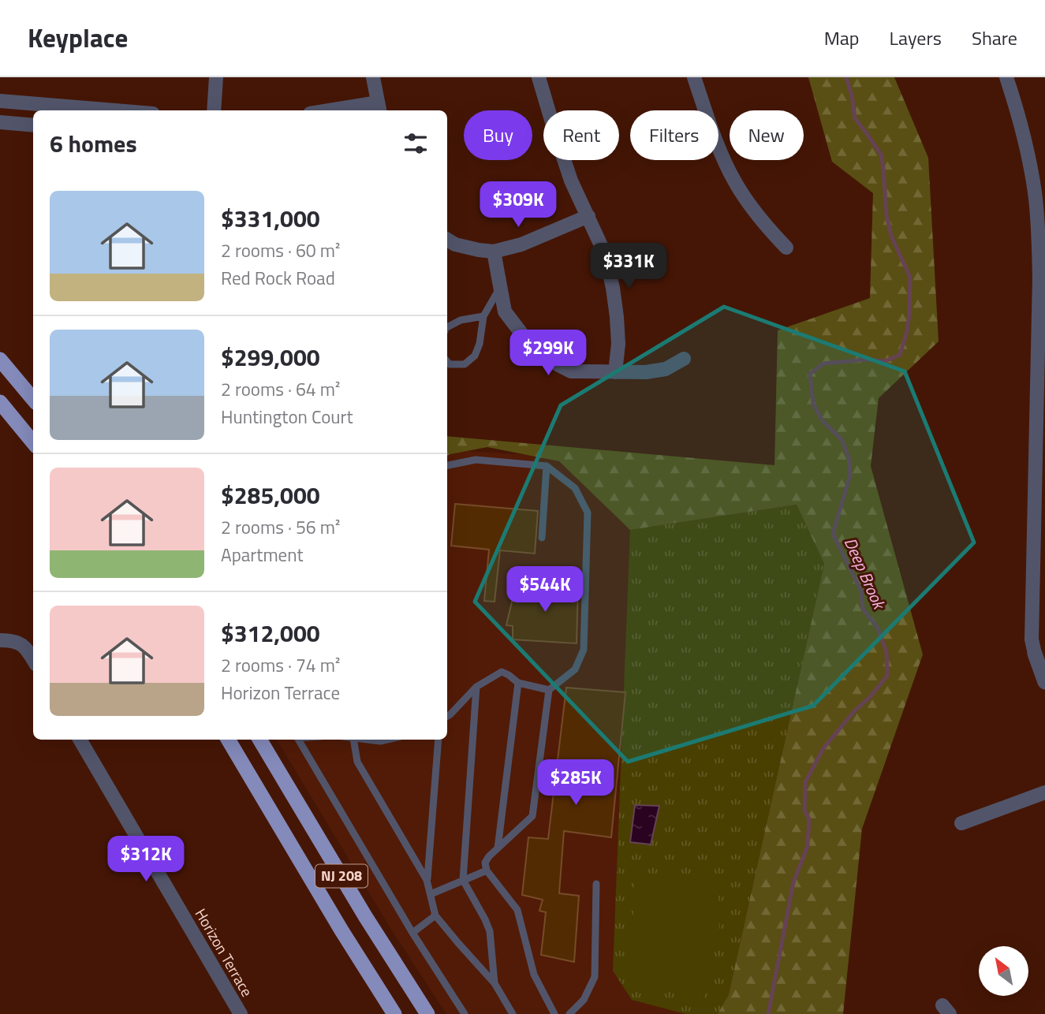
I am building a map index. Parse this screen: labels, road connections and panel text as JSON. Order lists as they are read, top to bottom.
{
  "streets": {
    "highway": ["NJ 208"],
    "street": ["Horizon Terrace"]
  },
  "water": ["Deep Brook"],
  "north": "top left",
  "page": {
    "header": "Keyplace",
    "nav": ["Map", "Layers", "Share"],
    "chip": [
      "Buy",
      "Rent",
      "Filters",
      "New"
    ],
    "heading": "6 homes",
    "list": [
      {
        "name": "$331,000",
        "note": "2 rooms · 60 m² · Red Rock Road"
      },
      {
        "name": "$299,000",
        "note": "2 rooms · 64 m² · Huntington Court"
      },
      {
        "name": "$285,000",
        "note": "2 rooms · 56 m² · Apartment"
      },
      {
        "name": "$312,000",
        "note": "2 rooms · 74 m² · Horizon Terrace"
      }
    ],
    "price": [
      "$309K",
      "$331K",
      "$299K",
      "$544K",
      "$285K",
      "$312K"
    ]
  }
}
